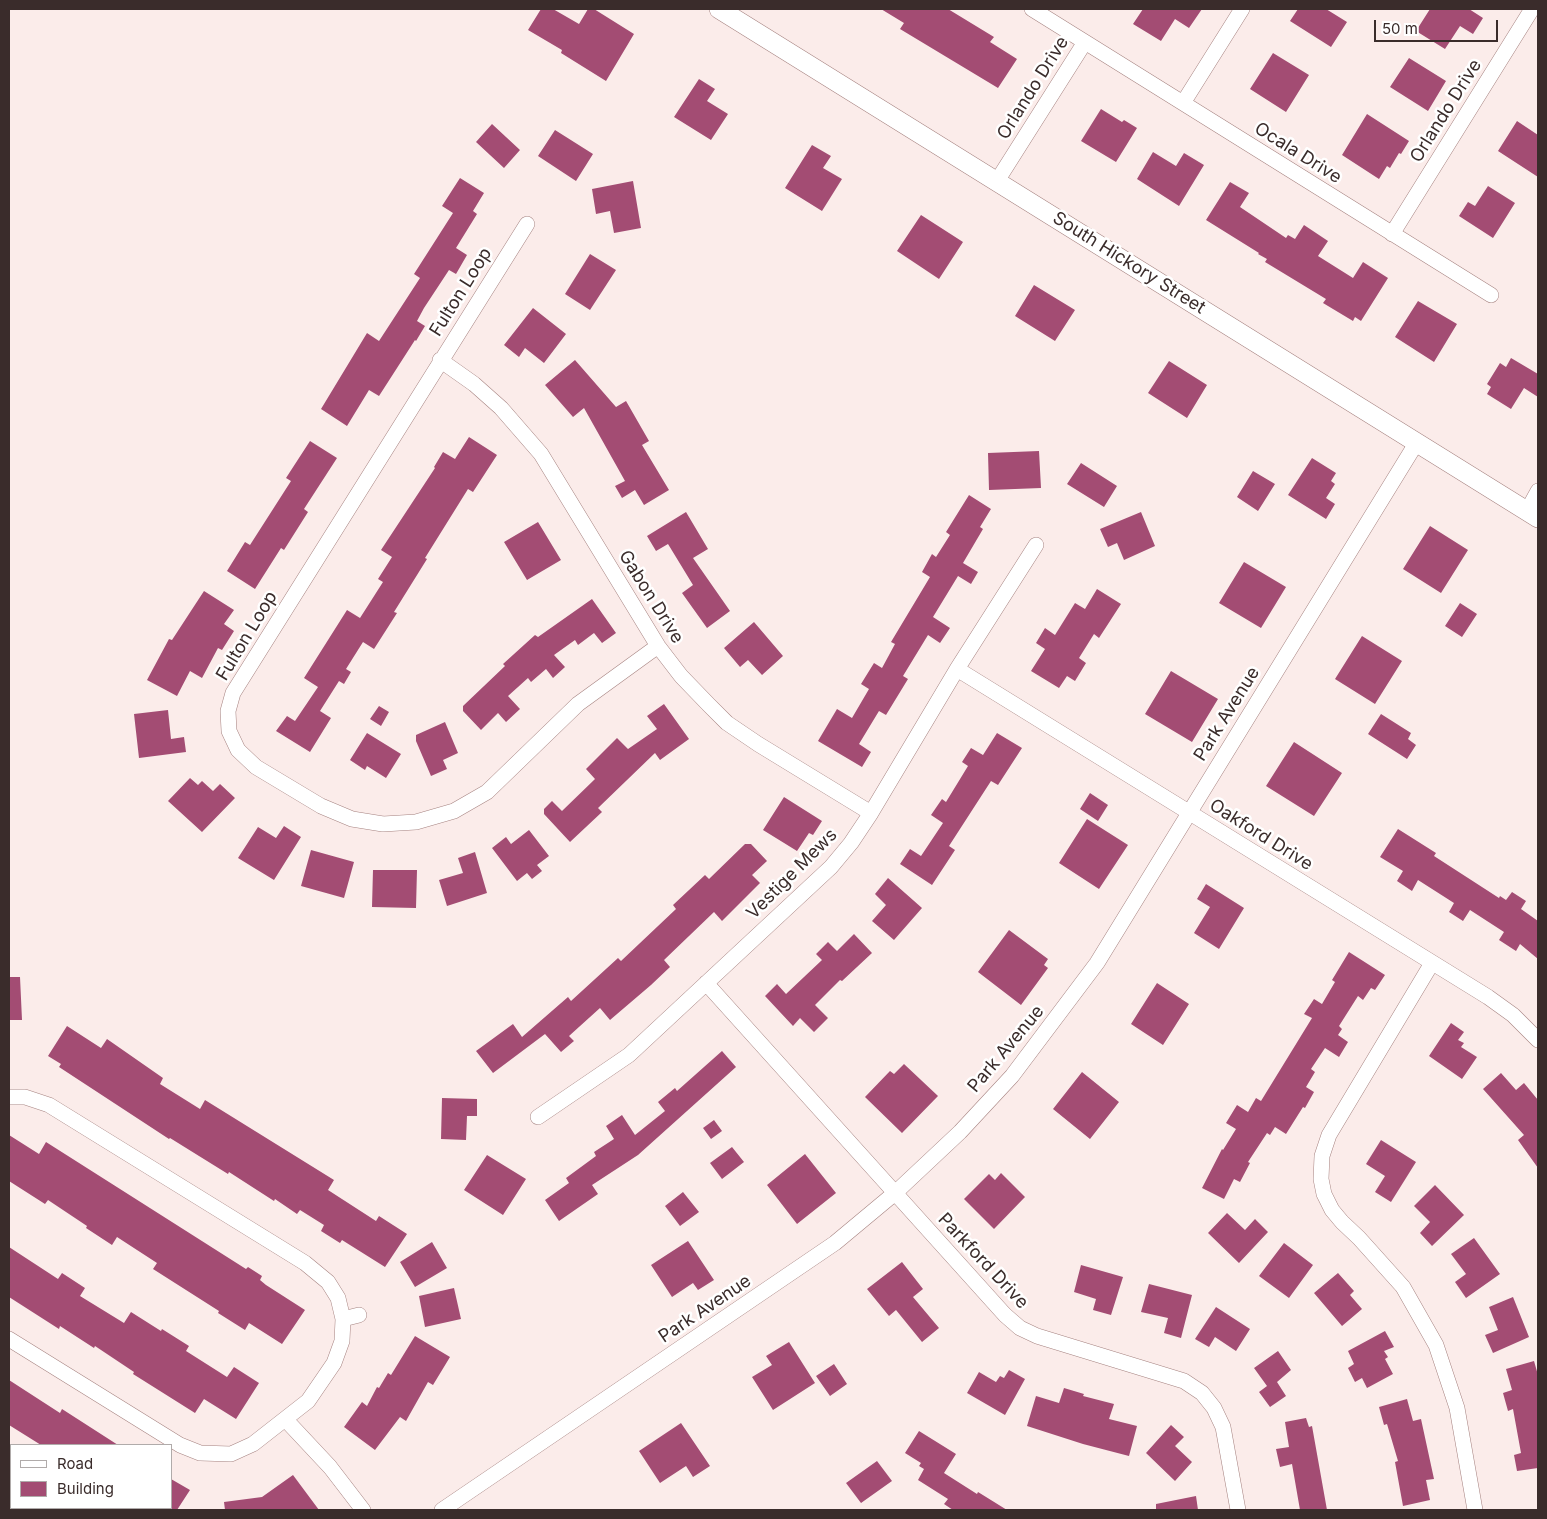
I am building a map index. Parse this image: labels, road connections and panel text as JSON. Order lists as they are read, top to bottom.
{
  "streets": {
    "street": [
      "Orlando Drive",
      "Ocala Drive",
      "South Hickory Street",
      "Fulton Loop",
      "Gabon Drive",
      "Park Avenue",
      "Oakford Drive",
      "Vestige Mews",
      "Parkford Drive"
    ]
  },
  "crossings": [
    ["Orlando Drive", "Ocala Drive"],
    ["Orlando Drive", "South Hickory Street"],
    ["South Hickory Street", "Park Avenue"],
    ["Fulton Loop", "Gabon Drive"],
    ["Gabon Drive", "Vestige Mews"],
    ["Park Avenue", "Oakford Drive"],
    ["Park Avenue", "Parkford Drive"],
    ["Oakford Drive", "Vestige Mews"],
    ["Vestige Mews", "Parkford Drive"]
  ],
  "legend": ["Road", "Building"],
  "scale_bar": "50 m"
}
